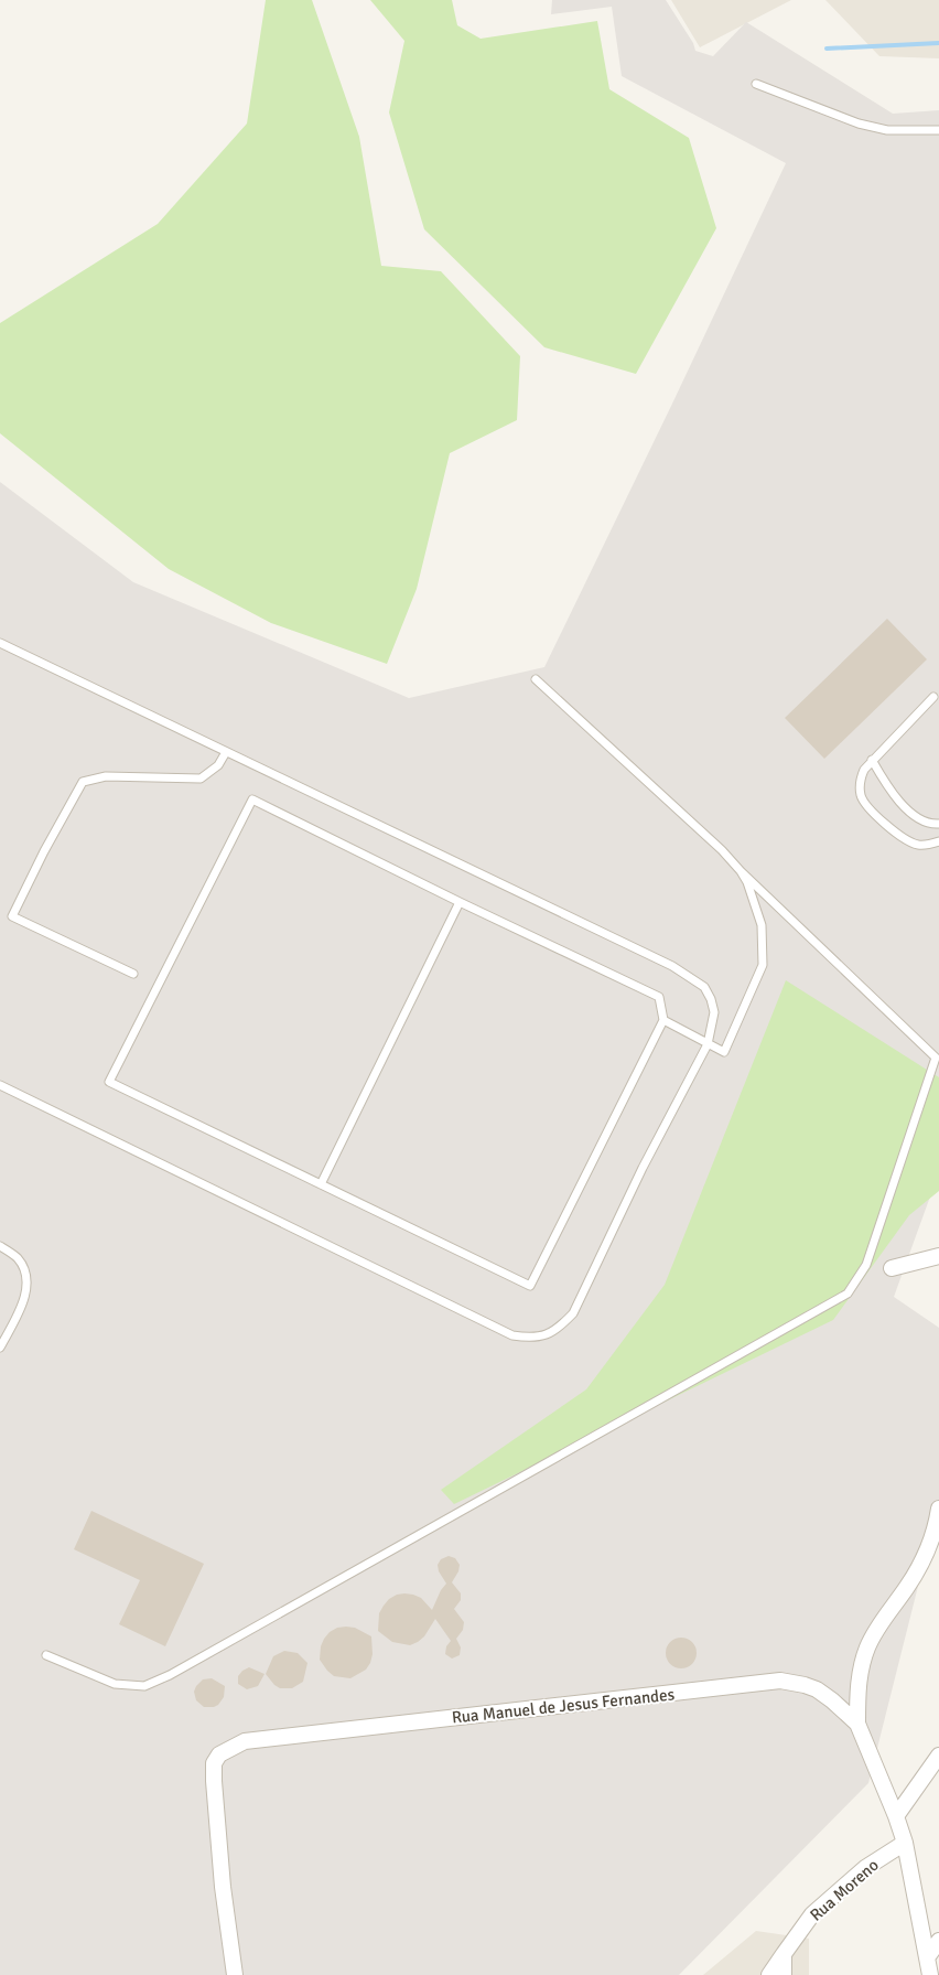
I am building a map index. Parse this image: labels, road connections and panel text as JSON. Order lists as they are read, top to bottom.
{
  "streets": {
    "street": ["Rua Manuel de Jesus Fernandes", "Rua Moreno"]
  },
  "crossings": [
    ["Rua Manuel de Jesus Fernandes", "Rua Moreno"]
  ]
}
